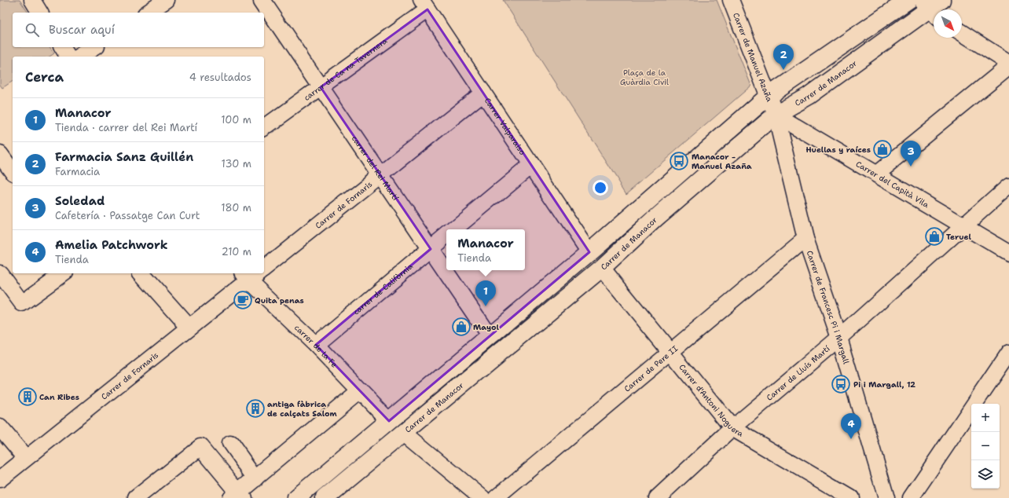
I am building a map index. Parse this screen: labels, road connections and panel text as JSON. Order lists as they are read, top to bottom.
{
  "streets": {
    "main road": ["Carrer de Manacor"],
    "street": [
      "Carrer de Manuel Azaña",
      "carrer de Ca na Tavernera",
      "Carrer Valparaiso",
      "carrer del Rei Martí",
      "Carrer del Capità Vila",
      "Carrer de Fornaris",
      "carrer de Califòrnia",
      "Carrer de Francesc Pi i Margall",
      "carrer de la Fe",
      "Carrer de Pere II",
      "Carrer de Lluís Martí",
      "Carrer d'Antoni Noguera"
    ]
  },
  "crossings": [
    ["Carrer de Manuel Azaña", "Carrer de Manacor"],
    ["Carrer de Manuel Azaña", "Carrer del Capità Vila"],
    ["Carrer de Manuel Azaña", "Carrer de Francesc Pi i Margall"],
    ["carrer de Ca na Tavernera", "Carrer Valparaiso"],
    ["carrer de Ca na Tavernera", "carrer del Rei Martí"],
    ["Carrer de Manacor", "Carrer del Capità Vila"],
    ["Carrer de Manacor", "Carrer de Francesc Pi i Margall"],
    ["Carrer de Manacor", "Carrer d'Antoni Noguera"],
    ["Carrer Valparaiso", "Carrer de Fornaris"],
    ["carrer del Rei Martí", "Carrer de Fornaris"],
    ["carrer del Rei Martí", "carrer de Califòrnia"],
    ["Carrer del Capità Vila", "Carrer de Francesc Pi i Margall"],
    ["Carrer del Capità Vila", "Carrer de Lluís Martí"],
    ["Carrer de Fornaris", "carrer de la Fe"],
    ["carrer de Califòrnia", "carrer de la Fe"],
    ["Carrer de Francesc Pi i Margall", "Carrer de Pere II"],
    ["Carrer de Francesc Pi i Margall", "Carrer de Lluís Martí"],
    ["Carrer de Pere II", "Carrer d'Antoni Noguera"],
    ["Carrer de Lluís Martí", "Carrer d'Antoni Noguera"]
  ],
  "parks": ["Plaça de la Guàrdia Civil"],
  "places": {
    "shop": ["Huellas y raíces", "Teruel", "Mayol"],
    "bus stop": ["Manacor - Manuel Azaña", "Pi i Margall, 12"],
    "cafe": ["Quita penas"],
    "building": ["Can Ribes", "antiga fàbrica de calçats Salom"]
  },
  "north": "bottom right",
  "page": {
    "search": "Buscar aquí",
    "pins": [
      "2",
      "3",
      "1",
      "4"
    ],
    "heading": ["Cerca", "4 resultados"],
    "list": [
      {
        "mark": "1",
        "name": "Manacor",
        "note": "Tienda · carrer del Rei Martí",
        "value": "100 m"
      },
      {
        "mark": "2",
        "name": "Farmacia Sanz Guillén",
        "note": "Farmacia",
        "value": "130 m"
      },
      {
        "mark": "3",
        "name": "Soledad",
        "note": "Cafetería · Passatge Can Curt",
        "value": "180 m"
      },
      {
        "mark": "4",
        "name": "Amelia Patchwork",
        "note": "Tienda",
        "value": "210 m"
      }
    ],
    "popup": ["Manacor", "Tienda"],
    "map_buttons": ["+", "−"]
  }
}
